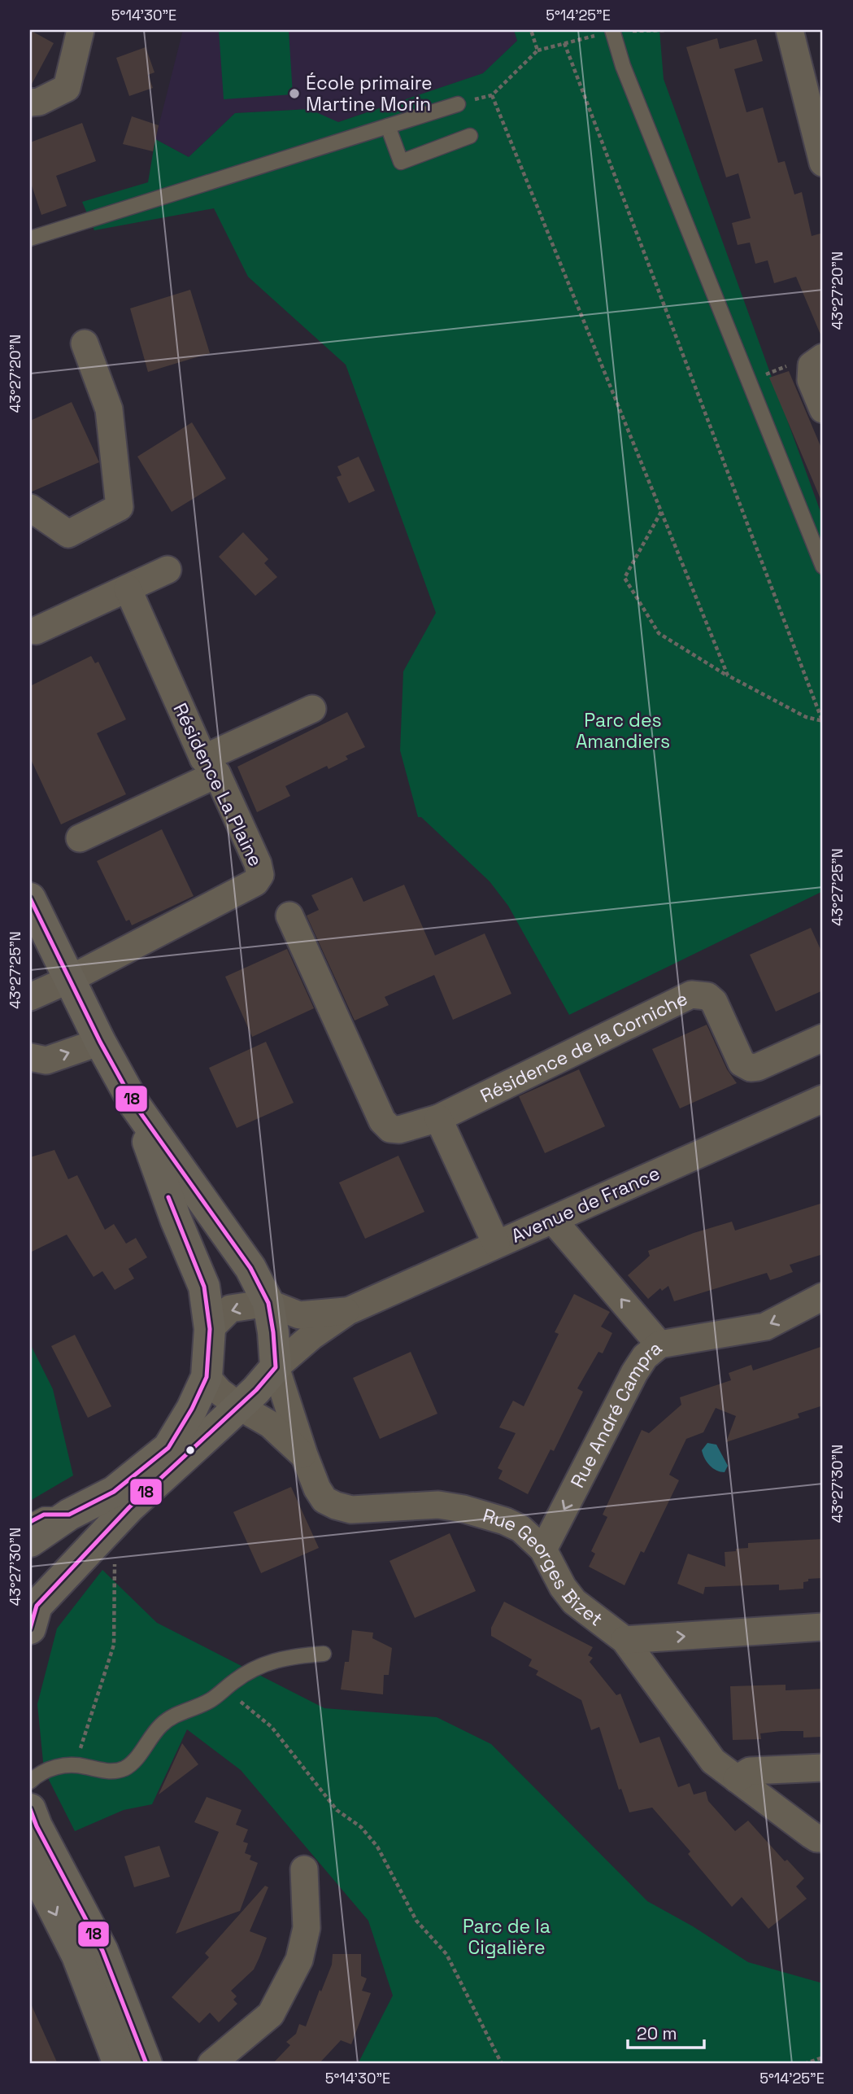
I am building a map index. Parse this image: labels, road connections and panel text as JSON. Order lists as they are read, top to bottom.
{
  "streets": {
    "street": [
      "Résidence La Plaine",
      "Résidence de la Corniche",
      "Avenue de France",
      "Rue André Campra",
      "Rue Georges Bizet"
    ]
  },
  "crossings": [
    ["Avenue de France", "Rue Georges Bizet"],
    ["Rue André Campra", "Rue Georges Bizet"]
  ],
  "one_way": ["Rue André Campra"],
  "parks": ["Parc des Amandiers", "Parc de la Cigalière"],
  "places": ["École primaire Martine Morin"],
  "lines": ["transit line 18"],
  "scale_bar": "20 m",
  "coordinates": [
    "5°14'30\"E",
    "5°14'25\"E",
    "43°27'20\"N",
    "43°27'25\"N",
    "43°27'30\"N"
  ]
}
